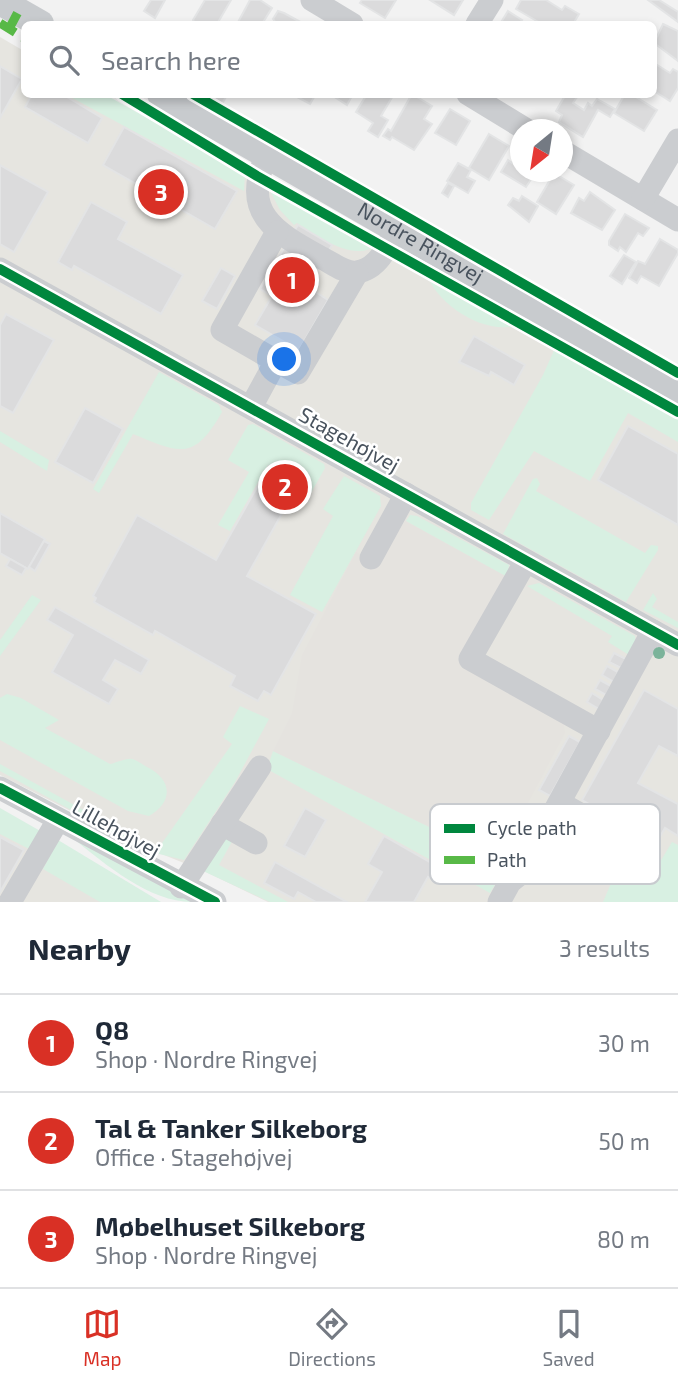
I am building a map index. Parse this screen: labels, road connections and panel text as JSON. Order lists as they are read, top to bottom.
{
  "streets": {
    "main road": ["Nordre Ringvej"],
    "street": ["Stagehøjvej", "Lillehøjvej"]
  },
  "legend": ["Cycle path", "Path"],
  "north": "bottom left",
  "page": {
    "search": "Search here",
    "pins": ["3", "1", "2"],
    "heading": ["Nearby", "3 results"],
    "list": [
      {
        "mark": "1",
        "name": "Q8",
        "note": "Shop · Nordre Ringvej",
        "value": "30 m"
      },
      {
        "mark": "2",
        "name": "Tal & Tanker Silkeborg",
        "note": "Office · Stagehøjvej",
        "value": "50 m"
      },
      {
        "mark": "3",
        "name": "Møbelhuset Silkeborg",
        "note": "Shop · Nordre Ringvej",
        "value": "80 m"
      }
    ],
    "nav": ["Map", "Directions", "Saved"]
  }
}
